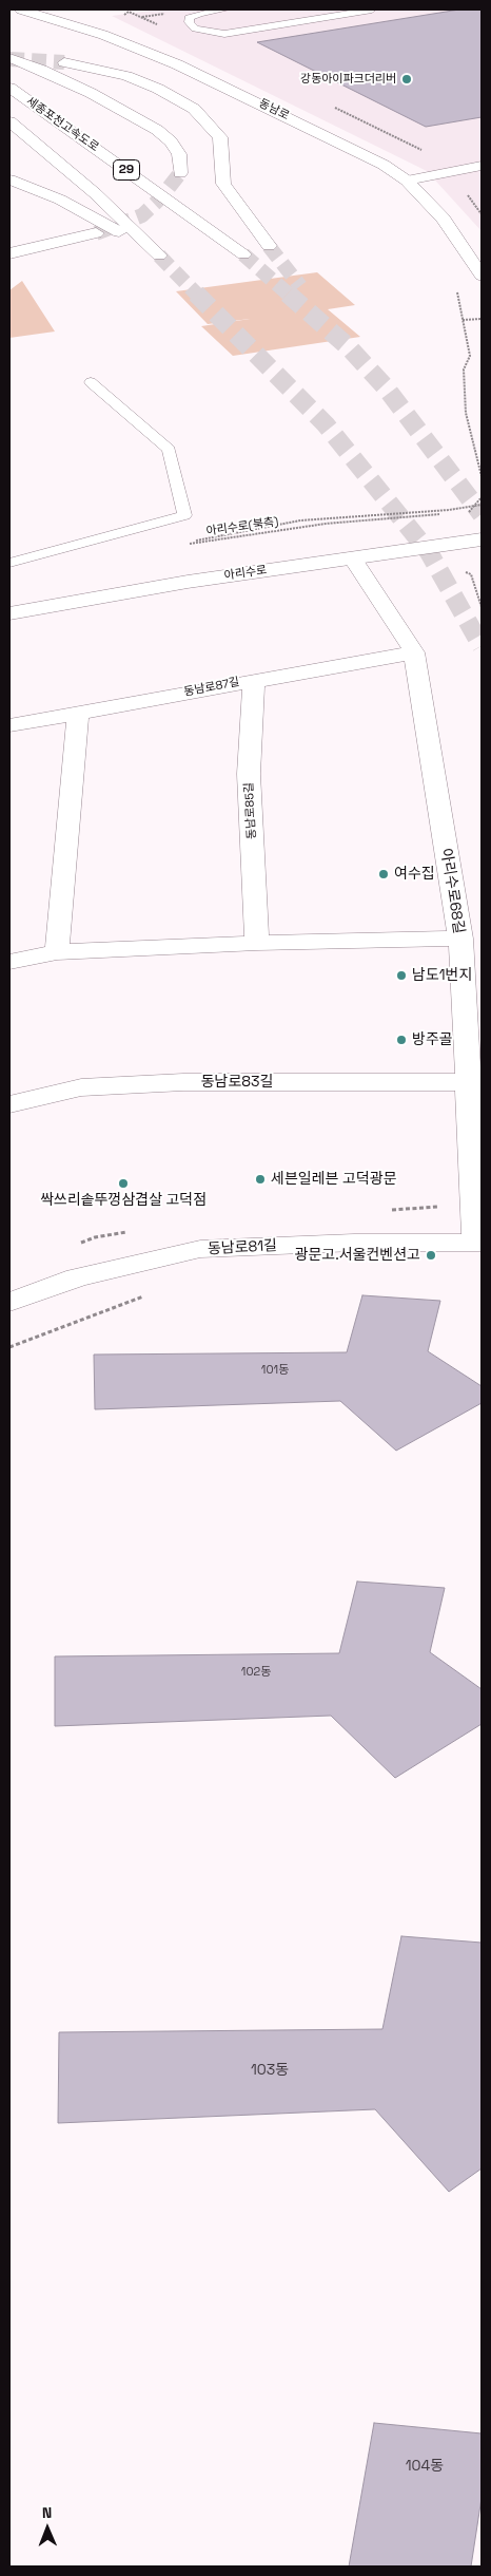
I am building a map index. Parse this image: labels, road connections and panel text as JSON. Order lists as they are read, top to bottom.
{
  "streets": {
    "main road": [
      "동남로",
      "세종포천고속도로",
      "29",
      "아리수로",
      "동남로87길",
      "동남로85길",
      "아리수로68길",
      "동남로83길",
      "동남로81길"
    ],
    "path": ["아리수로(북측)"]
  },
  "crossings": [
    ["아리수로", "아리수로68길"],
    ["동남로87길", "동남로85길"],
    ["동남로87길", "아리수로68길"],
    ["아리수로68길", "동남로83길"],
    ["아리수로68길", "동남로81길"]
  ],
  "places": [
    "강동아이파크더리버",
    "여수집",
    "남도1번지",
    "방주골",
    "세븐일레븐 고덕광문",
    "싹쓰리솥뚜껑삼겹살 고덕점",
    "광문고.서울컨벤션고"
  ],
  "house_numbers": [
    "101동",
    "102동",
    "103동",
    "104동"
  ],
  "north": "top"
}
